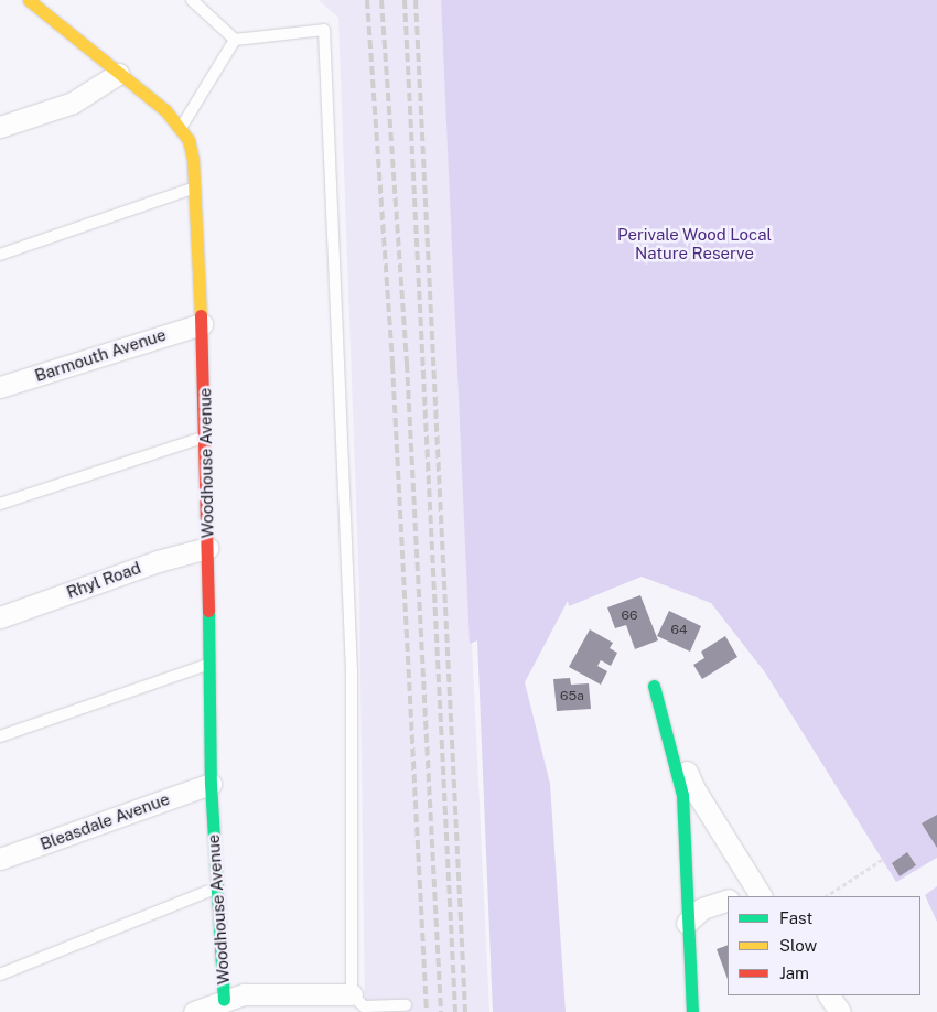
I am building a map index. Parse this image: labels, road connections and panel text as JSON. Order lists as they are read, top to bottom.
{
  "streets": {
    "street": [
      "Barmouth Avenue",
      "Woodhouse Avenue",
      "Rhyl Road",
      "Bleasdale Avenue"
    ]
  },
  "crossings": [
    ["Barmouth Avenue", "Woodhouse Avenue"],
    ["Woodhouse Avenue", "Rhyl Road"],
    ["Woodhouse Avenue", "Bleasdale Avenue"]
  ],
  "parks": ["Perivale Wood Local Nature Reserve"],
  "house_numbers": ["66", "64", "65a"],
  "legend": ["Fast", "Slow", "Jam"]
}
